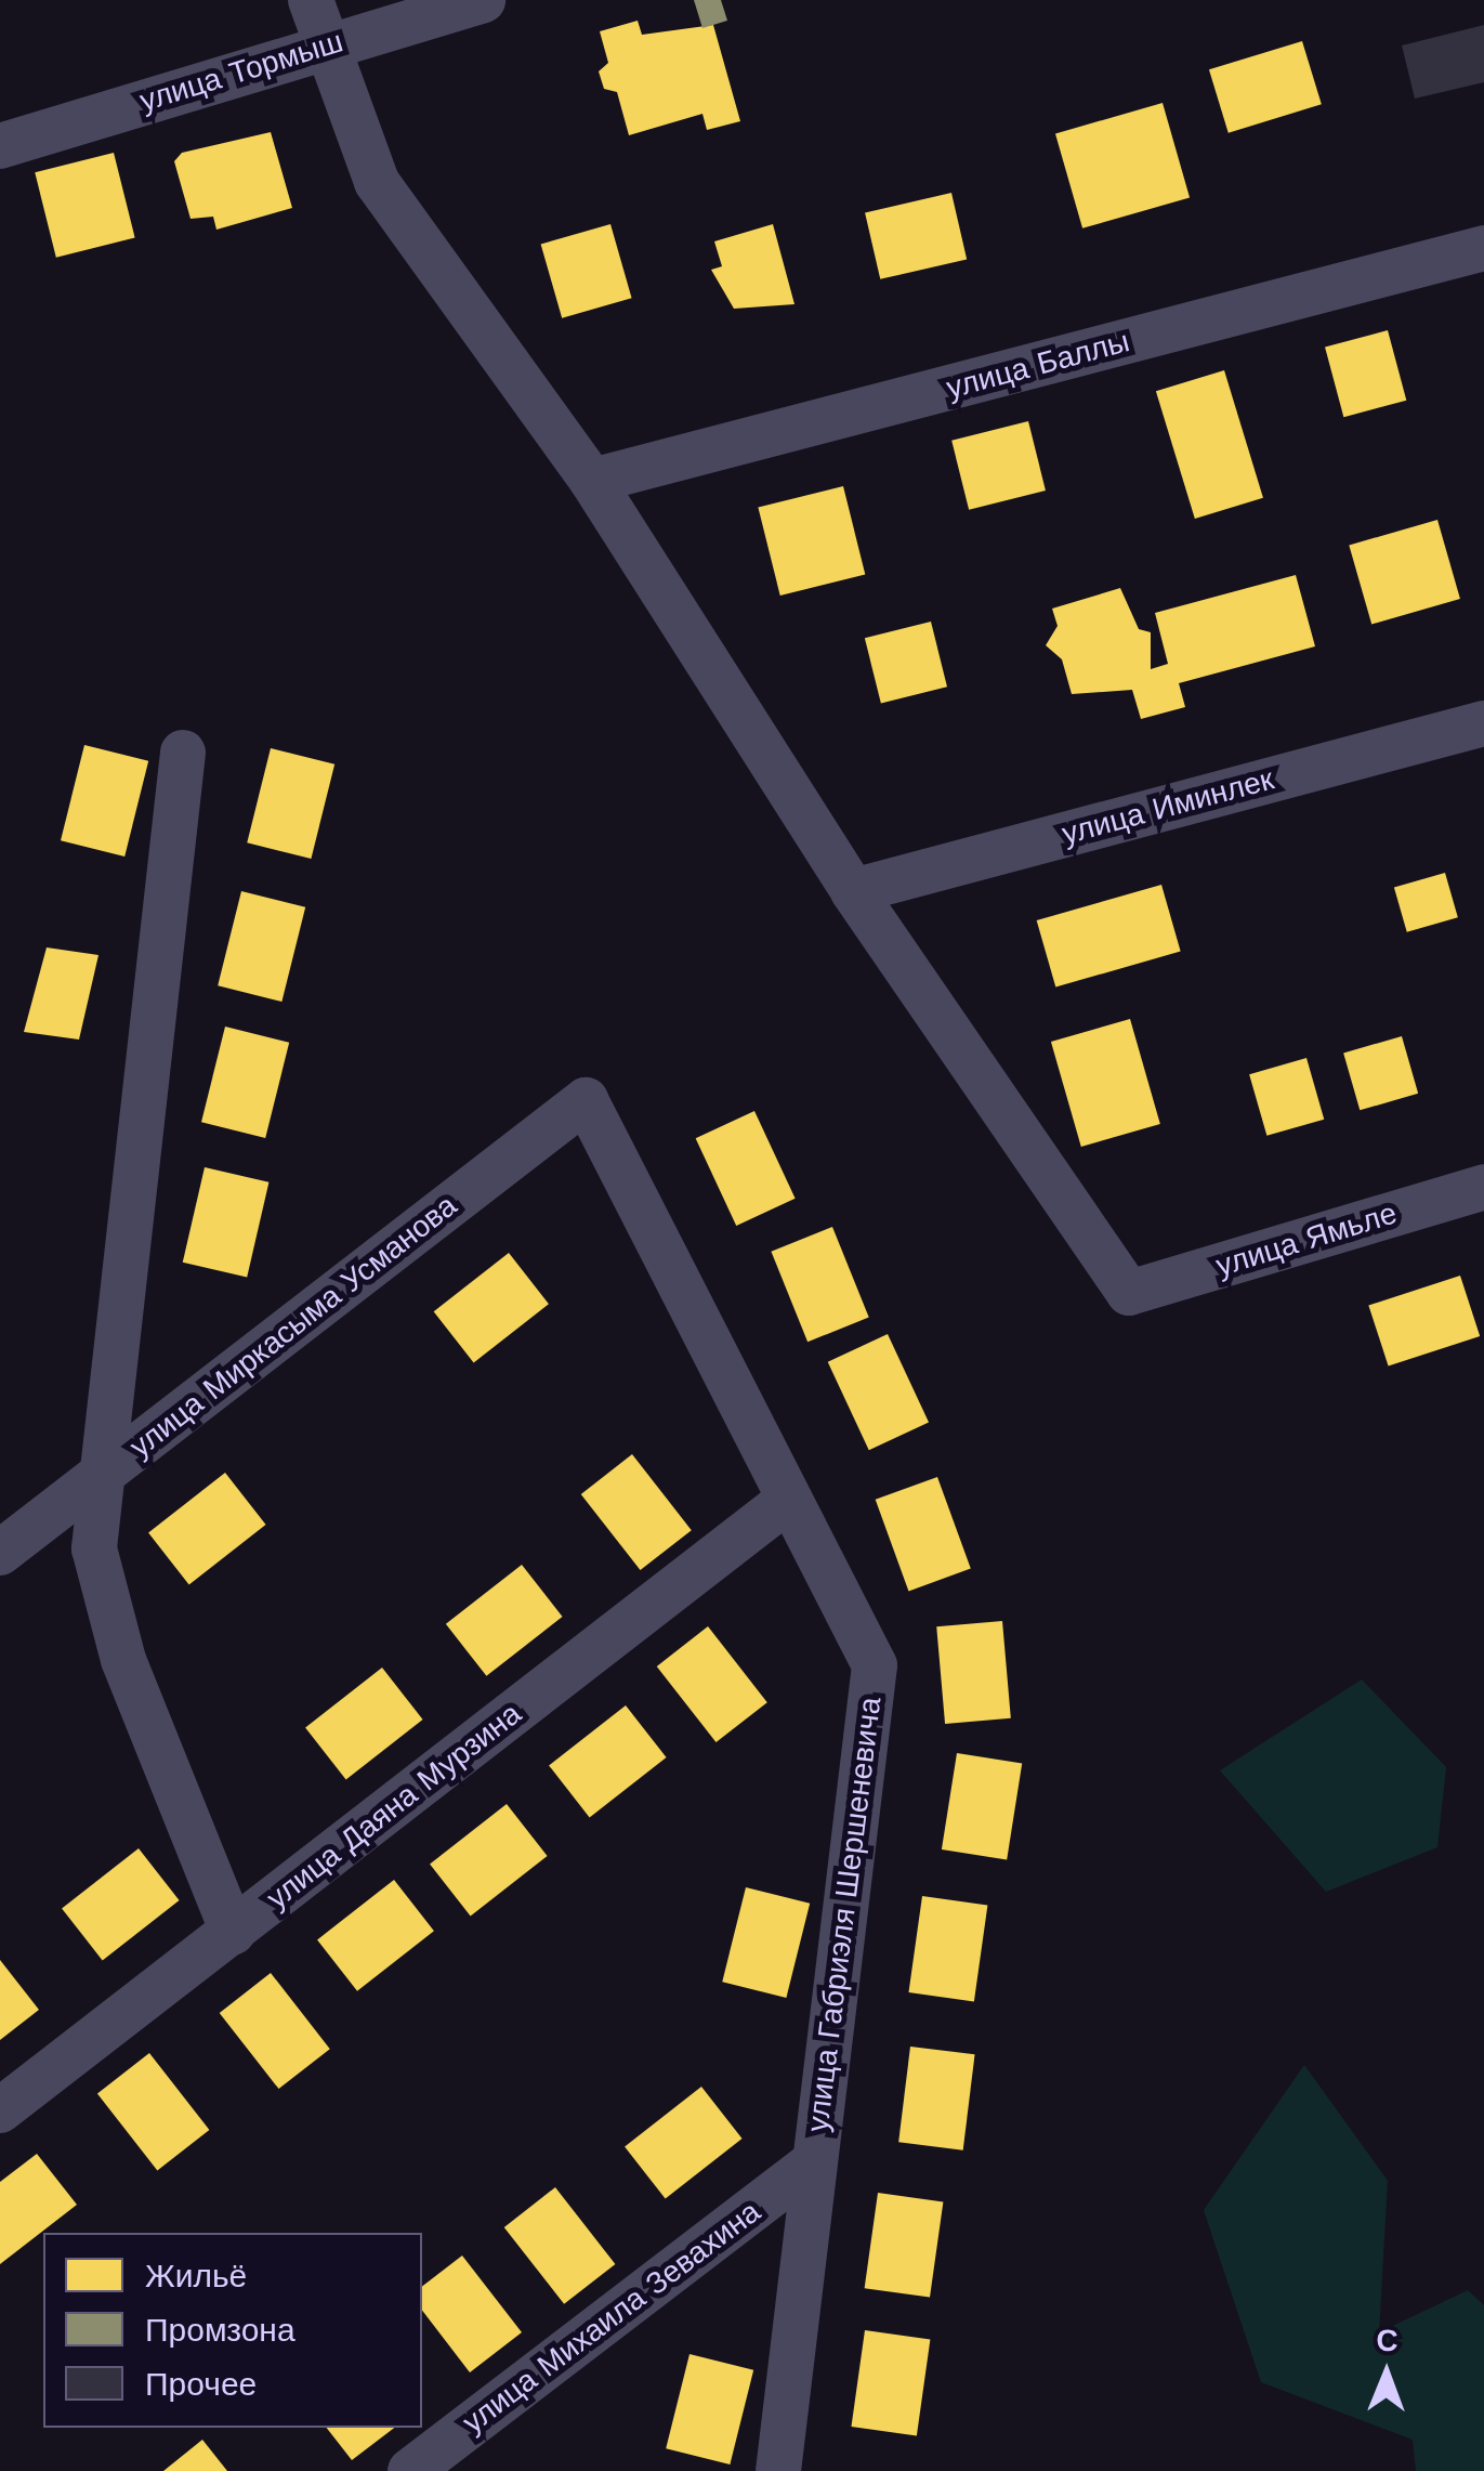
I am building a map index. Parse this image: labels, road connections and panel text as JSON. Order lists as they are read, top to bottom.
{
  "streets": {
    "street": [
      "улица Тормыш",
      "улица Баллы",
      "улица Иминлек",
      "улица Ямьле",
      "улица Миркасыма Усманова",
      "улица Даяна Мурзина",
      "улица Габриэля Шершеневича",
      "улица Михаила Зевахина"
    ]
  },
  "crossings": [
    ["улица Иминлек", "улица Ямьле"],
    ["улица Миркасыма Усманова", "улица Габриэля Шершеневича"],
    ["улица Даяна Мурзина", "улица Габриэля Шершеневича"],
    ["улица Габриэля Шершеневича", "улица Михаила Зевахина"]
  ],
  "legend": ["Жильё", "Промзона", "Прочее"],
  "north": "top"
}
